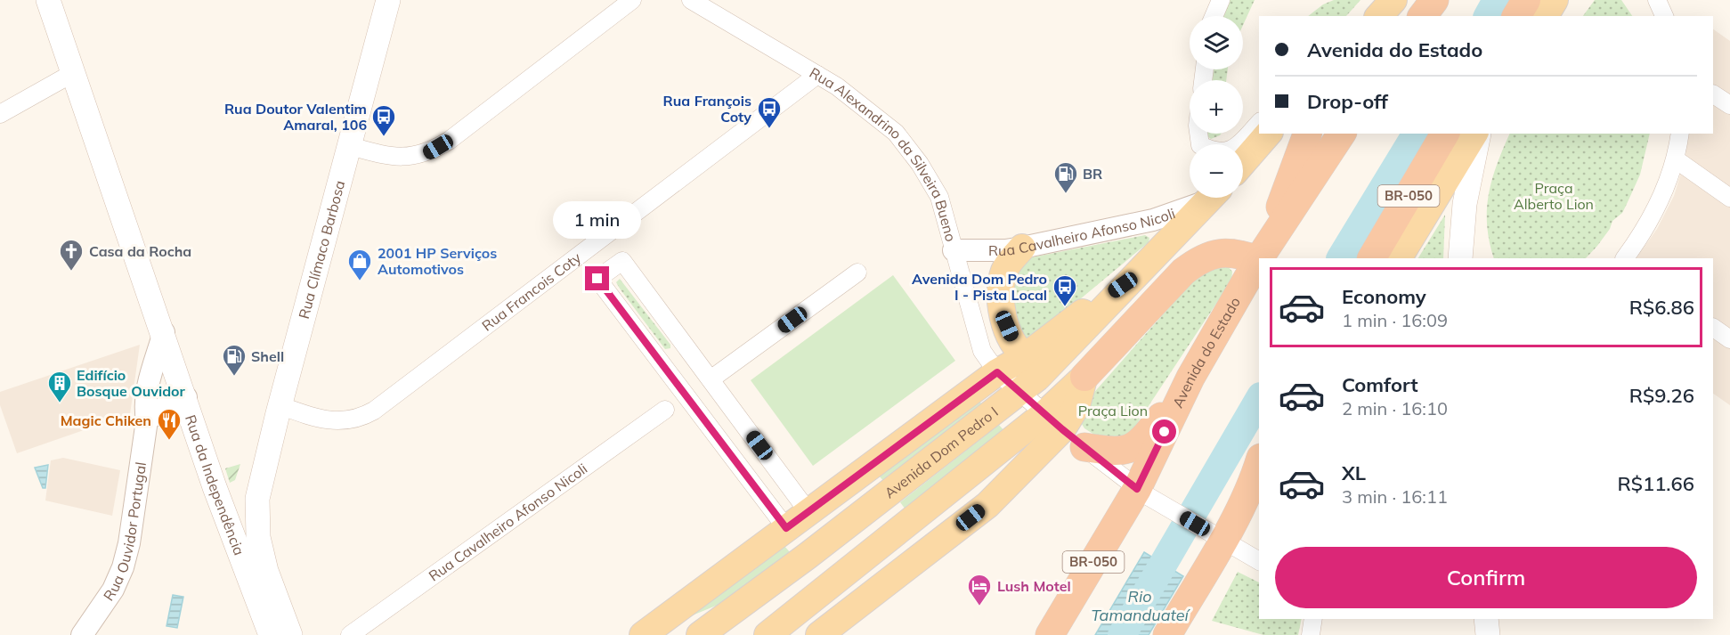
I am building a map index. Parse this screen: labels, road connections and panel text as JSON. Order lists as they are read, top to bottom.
{
  "streets": {
    "highway": ["BR-050", "Avenida do Estado"],
    "main road": ["Rua Clímaco Barbosa", "Avenida Dom Pedro I", "Rua da Independência"],
    "street": [
      "Rua Alexandrino da Silveira Bueno",
      "Rua Cavalheiro Afonso Nicoli",
      "Rua Francois Coty",
      "Rua Ouvidor Portugal"
    ]
  },
  "crossings": [
    ["Rua Alexandrino da Silveira Bueno", "Rua Cavalheiro Afonso Nicoli"],
    ["Rua Alexandrino da Silveira Bueno", "Rua Francois Coty"],
    ["Rua Alexandrino da Silveira Bueno", "Avenida do Estado"],
    ["Rua Alexandrino da Silveira Bueno", "Avenida Dom Pedro I"],
    ["Rua Clímaco Barbosa", "Rua Francois Coty"],
    ["Rua Clímaco Barbosa", "Rua da Independência"],
    ["Rua da Independência", "Rua Ouvidor Portugal"]
  ],
  "water": ["Rio Tamanduateí"],
  "parks": ["Praça Alberto Lion", "Praça Lion"],
  "places": {
    "bus stop": ["Rua François Coty", "Rua Doutor Valentim Amaral, 106", "Avenida Dom Pedro I - Pista Local"],
    "fuel station": ["BR", "Shell"],
    "church": ["Casa da Rocha"],
    "shop": ["2001 HP Serviços Automotivos"],
    "building": ["Edifício Bosque Ouvidor"],
    "restaurant": ["Magic Chiken"],
    "hotel": ["Lush Motel"]
  },
  "page": {
    "map_buttons": ["+", "−"],
    "banner": ["Avenida do Estado", "Drop-off"],
    "bubble": "1 min",
    "list": [
      {
        "name": "Economy",
        "note": "1 min · 16:09",
        "value": "R$6.86"
      },
      {
        "name": "Comfort",
        "note": "2 min · 16:10",
        "value": "R$9.26"
      },
      {
        "name": "XL",
        "note": "3 min · 16:11",
        "value": "R$11.66"
      }
    ],
    "buttons": "Confirm"
  }
}
